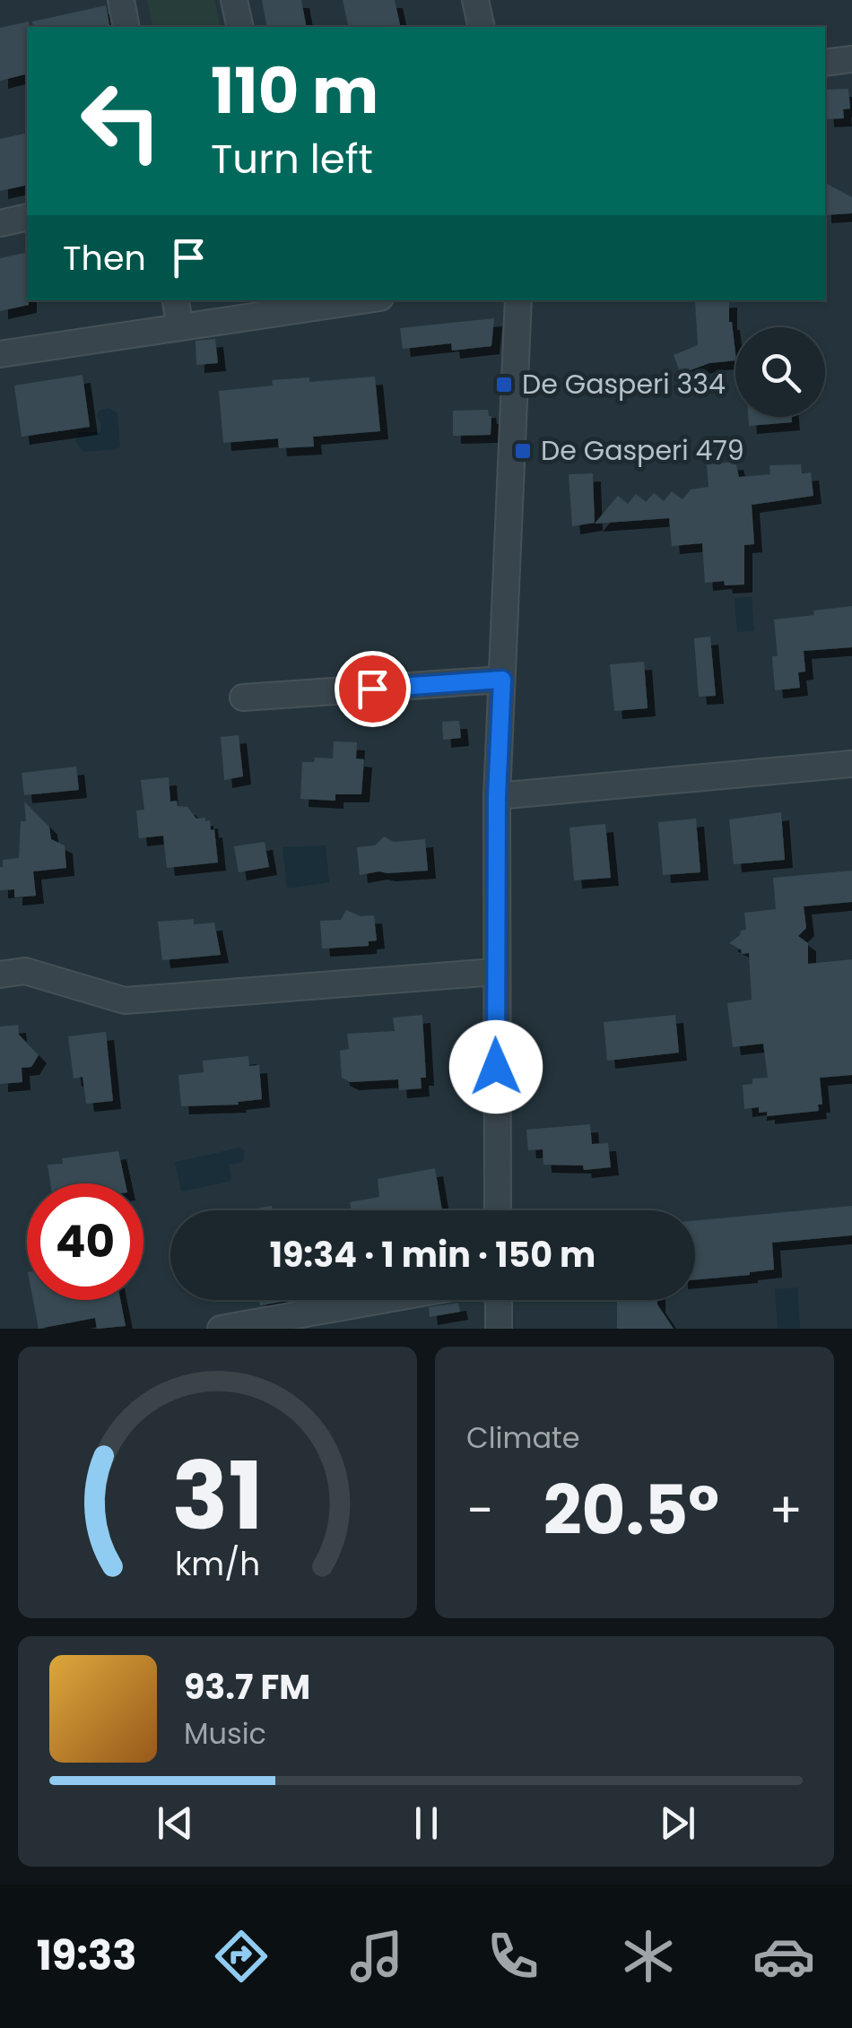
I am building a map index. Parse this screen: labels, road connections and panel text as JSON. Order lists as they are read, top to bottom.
{
  "places": {
    "transit": ["De Gasperi 334", "De Gasperi 479"]
  },
  "page": {
    "turn": ["110 m", "Turn left"],
    "then": "Then",
    "limit": "40",
    "trip": "19:34 · 1 min · 150 m",
    "tile": "Climate",
    "heat": ["−", "20.5°", "+"],
    "song": ["93.7 FM", "Music"],
    "tabs": "19:33",
    "gauge": ["31", "km/h"]
  }
}
